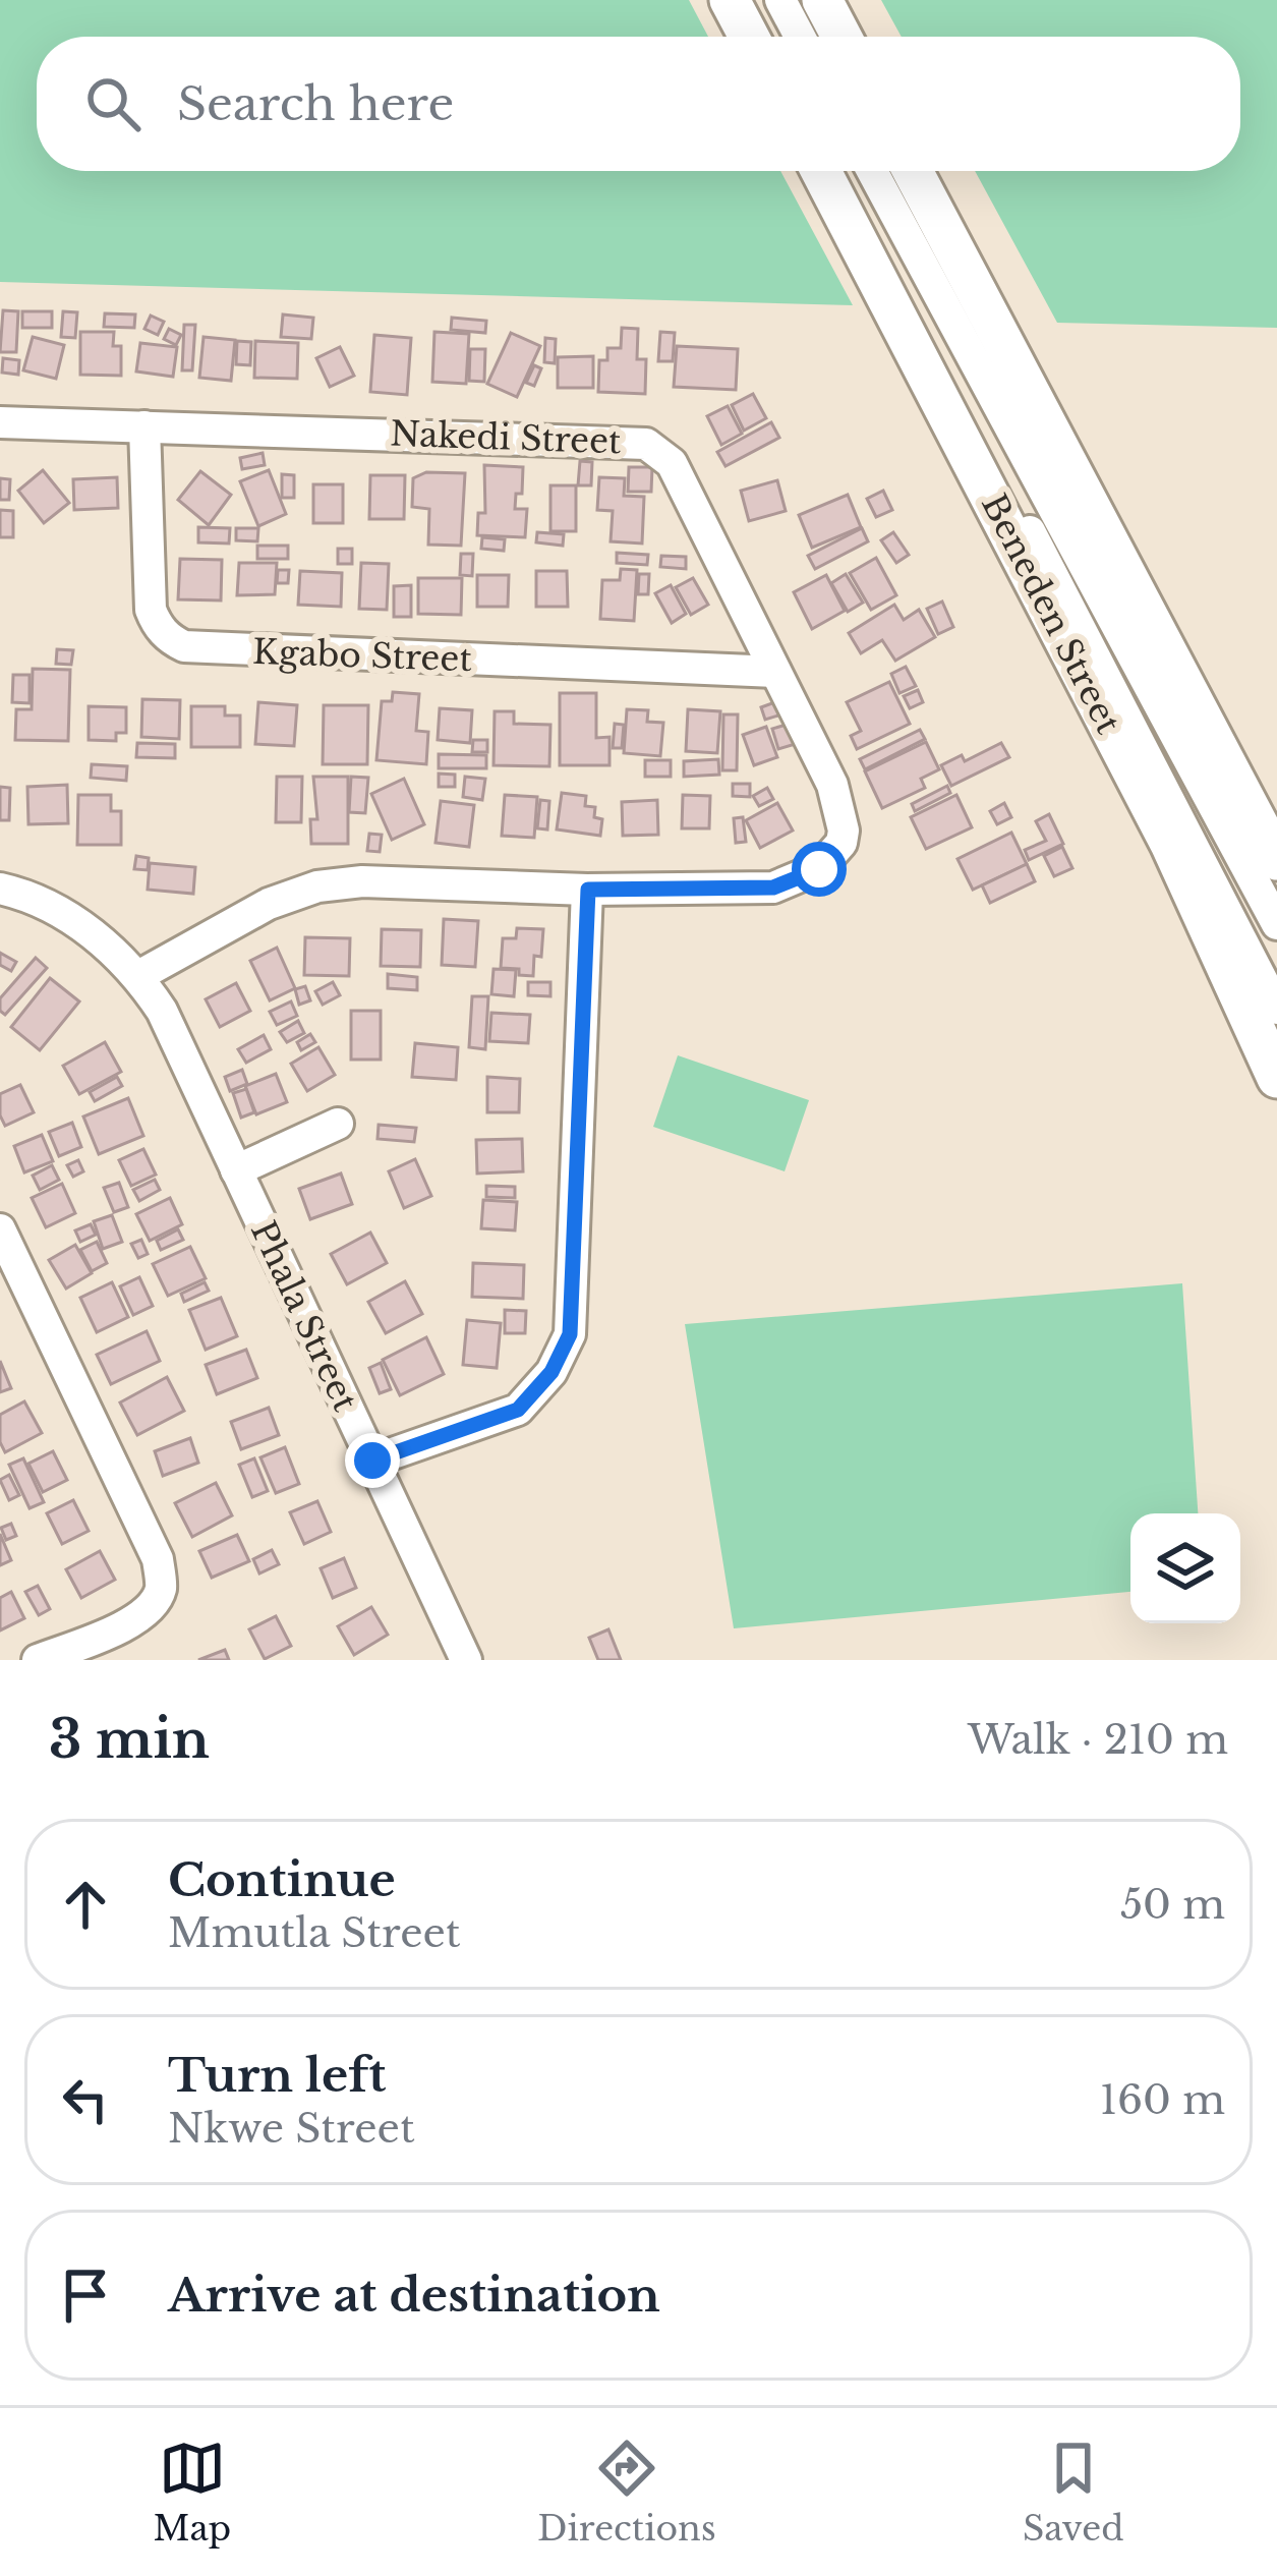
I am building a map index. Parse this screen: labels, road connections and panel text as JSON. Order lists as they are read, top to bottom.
{
  "streets": {
    "main road": ["Beneden Street"],
    "street": ["Nakedi Street", "Kgabo Street", "Phala Street"]
  },
  "crossings": [
    ["Nakedi Street", "Kgabo Street"]
  ],
  "page": {
    "search": "Search here",
    "heading": ["3 min", "Walk · 210 m"],
    "list": [
      ["Continue", "Mmutla Street", "50 m"],
      ["Turn left", "Nkwe Street", "160 m"],
      "Arrive at destination"
    ],
    "nav": ["Map", "Directions", "Saved"]
  }
}
